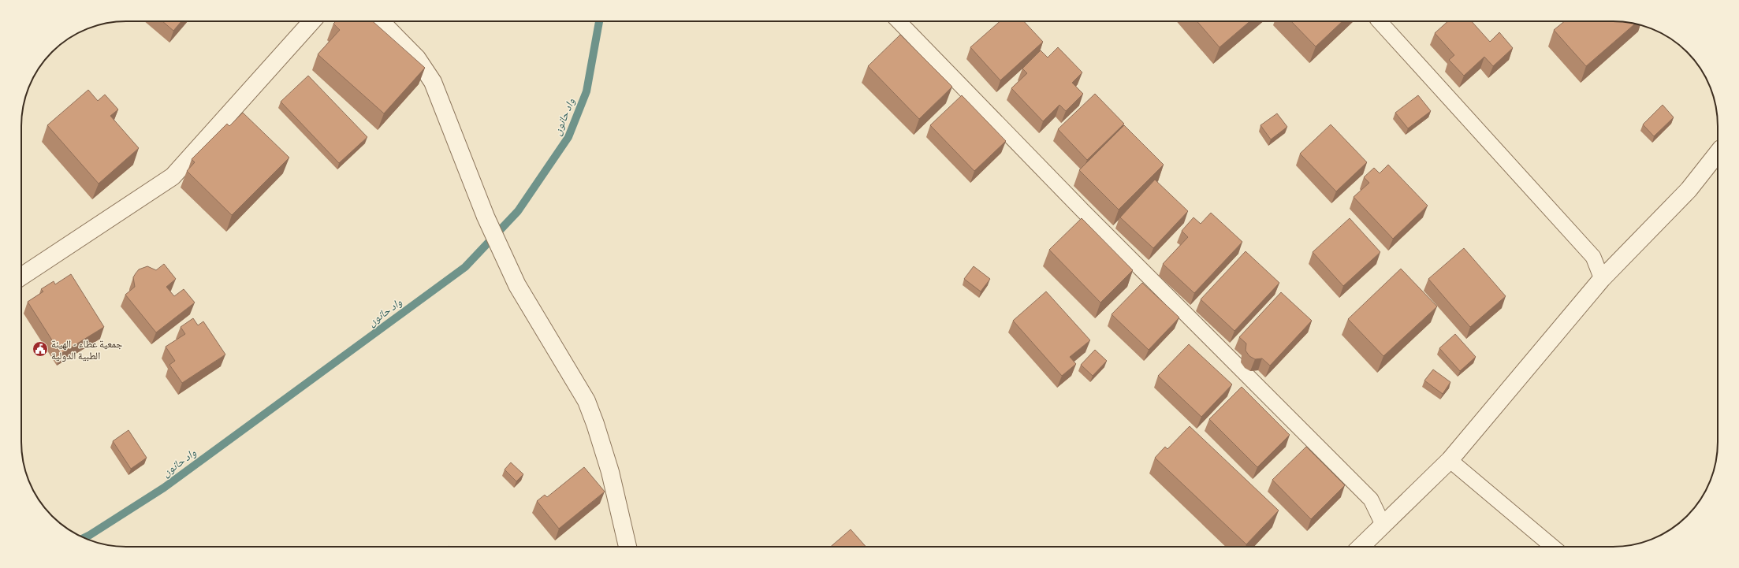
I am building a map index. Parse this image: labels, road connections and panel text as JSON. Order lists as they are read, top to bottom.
{
  "water": ["واد حانون"],
  "places": {
    "public building": ["جمعية عطاء - الهيئة الطبية الدولية"]
  }
}
